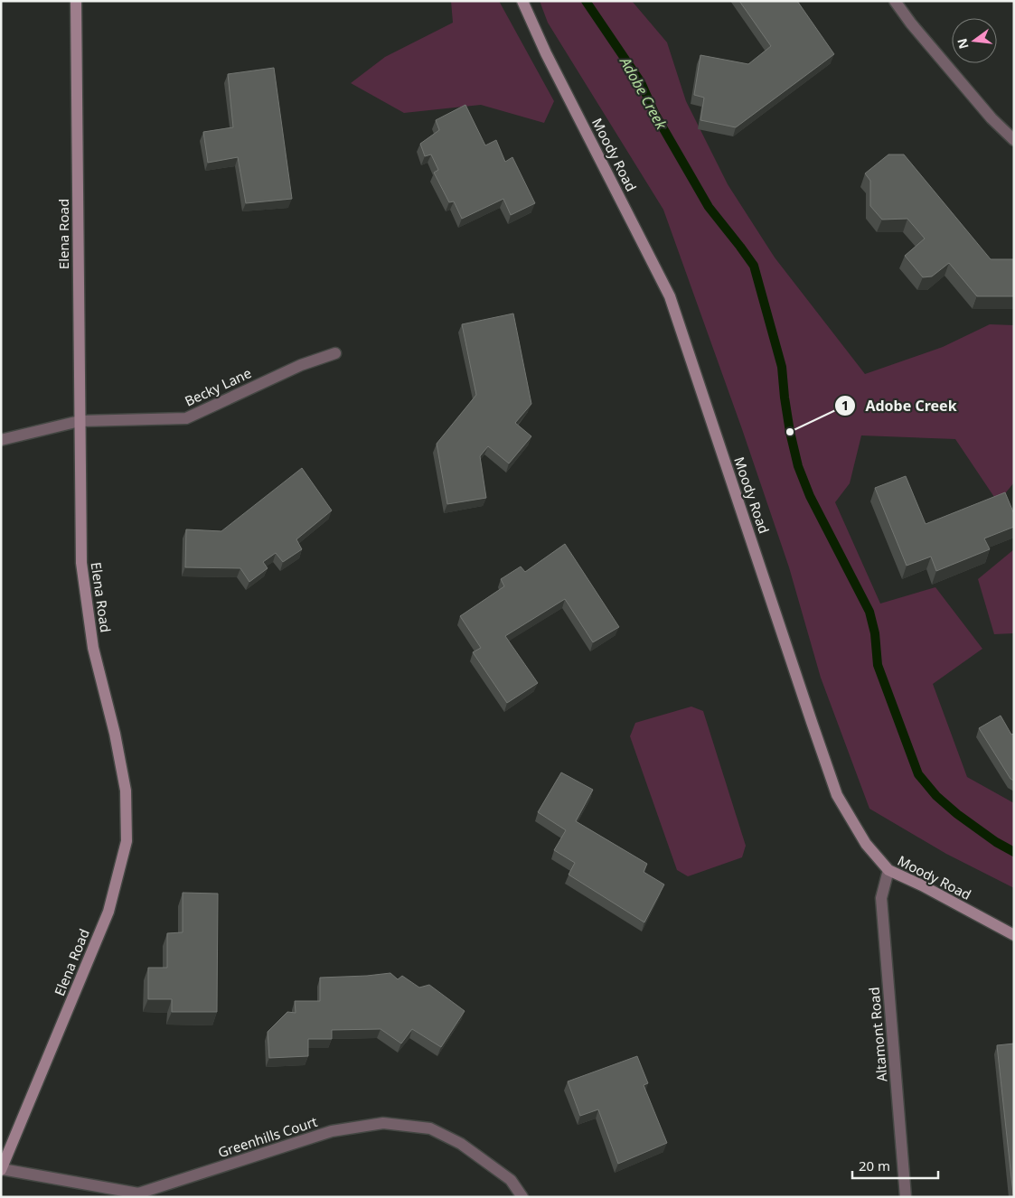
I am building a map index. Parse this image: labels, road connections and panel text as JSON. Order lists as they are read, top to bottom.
{
  "streets": {
    "street": [
      "Moody Road",
      "Elena Road",
      "Becky Lane",
      "Altamont Road",
      "Greenhills Court"
    ]
  },
  "crossings": [
    ["Moody Road", "Altamont Road"],
    ["Elena Road", "Becky Lane"],
    ["Elena Road", "Greenhills Court"]
  ],
  "water": ["Adobe Creek"],
  "places": ["Adobe Creek"],
  "scale_bar": "20 m",
  "north": "left"
}
